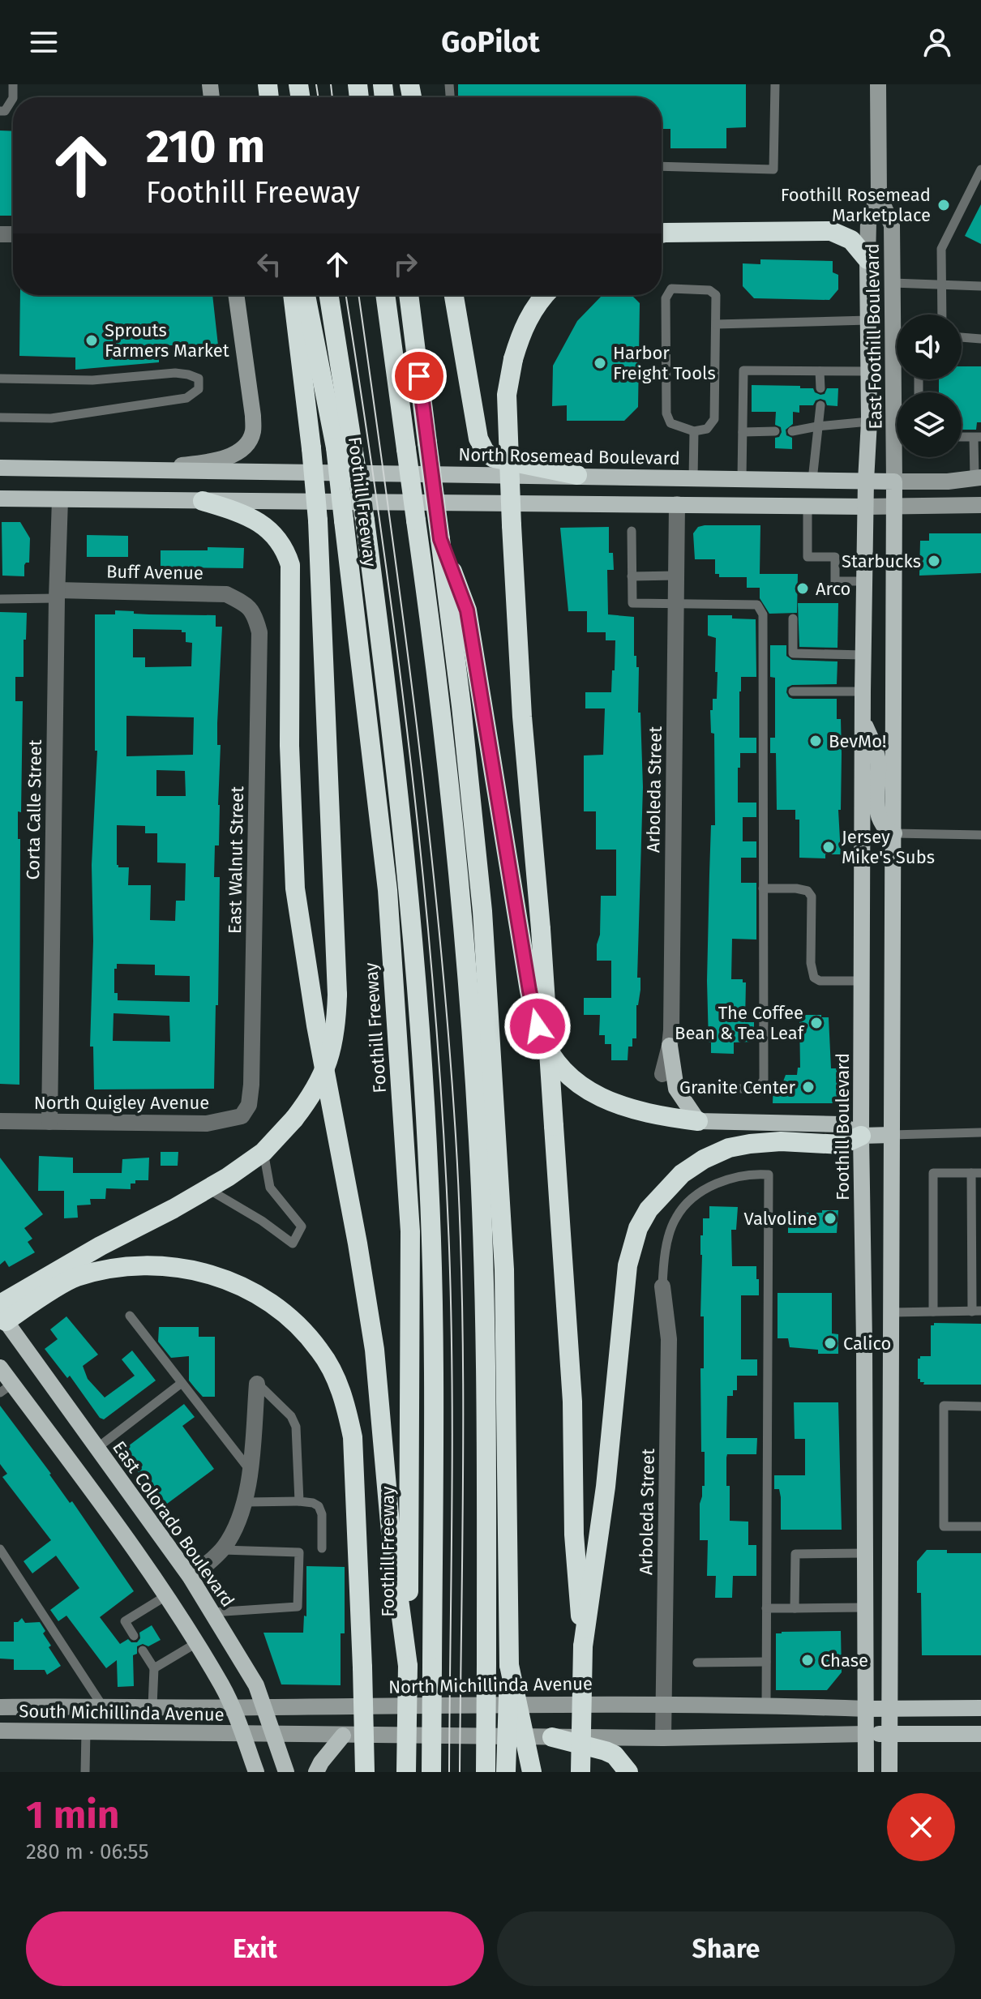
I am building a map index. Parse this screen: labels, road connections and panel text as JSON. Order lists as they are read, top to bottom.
{
  "streets": {
    "highway": ["Foothill Freeway"],
    "main road": [
      "East Foothill Boulevard",
      "North Rosemead Boulevard",
      "Foothill Boulevard",
      "East Colorado Boulevard",
      "North Michillinda Avenue",
      "South Michillinda Avenue"
    ],
    "street": [
      "Buff Avenue",
      "Arboleda Street",
      "Corta Calle Street",
      "East Walnut Street",
      "North Quigley Avenue"
    ]
  },
  "crossings": [
    ["East Foothill Boulevard", "North Rosemead Boulevard"],
    ["East Foothill Boulevard", "Foothill Boulevard"],
    ["North Rosemead Boulevard", "Foothill Boulevard"],
    ["Buff Avenue", "Corta Calle Street"],
    ["Buff Avenue", "East Walnut Street"],
    ["Arboleda Street", "North Michillinda Avenue"],
    ["Corta Calle Street", "North Quigley Avenue"],
    ["East Walnut Street", "North Quigley Avenue"],
    ["Foothill Boulevard", "North Michillinda Avenue"],
    ["East Colorado Boulevard", "North Michillinda Avenue"]
  ],
  "places": [
    "Foothill Rosemead Marketplace",
    "Sprouts Farmers Market",
    "Harbor Freight Tools",
    "Starbucks",
    "Arco",
    "BevMo!",
    "Jersey Mike's Subs",
    "The Coffee Bean & Tea Leaf",
    "Granite Center",
    "Valvoline",
    "Calico",
    "Chase"
  ],
  "page": {
    "header": "GoPilot",
    "turn": ["210 m", "Foothill Freeway"],
    "heading": ["1 min", "280 m · 06:55"],
    "buttons": ["Exit", "Share"]
  }
}
